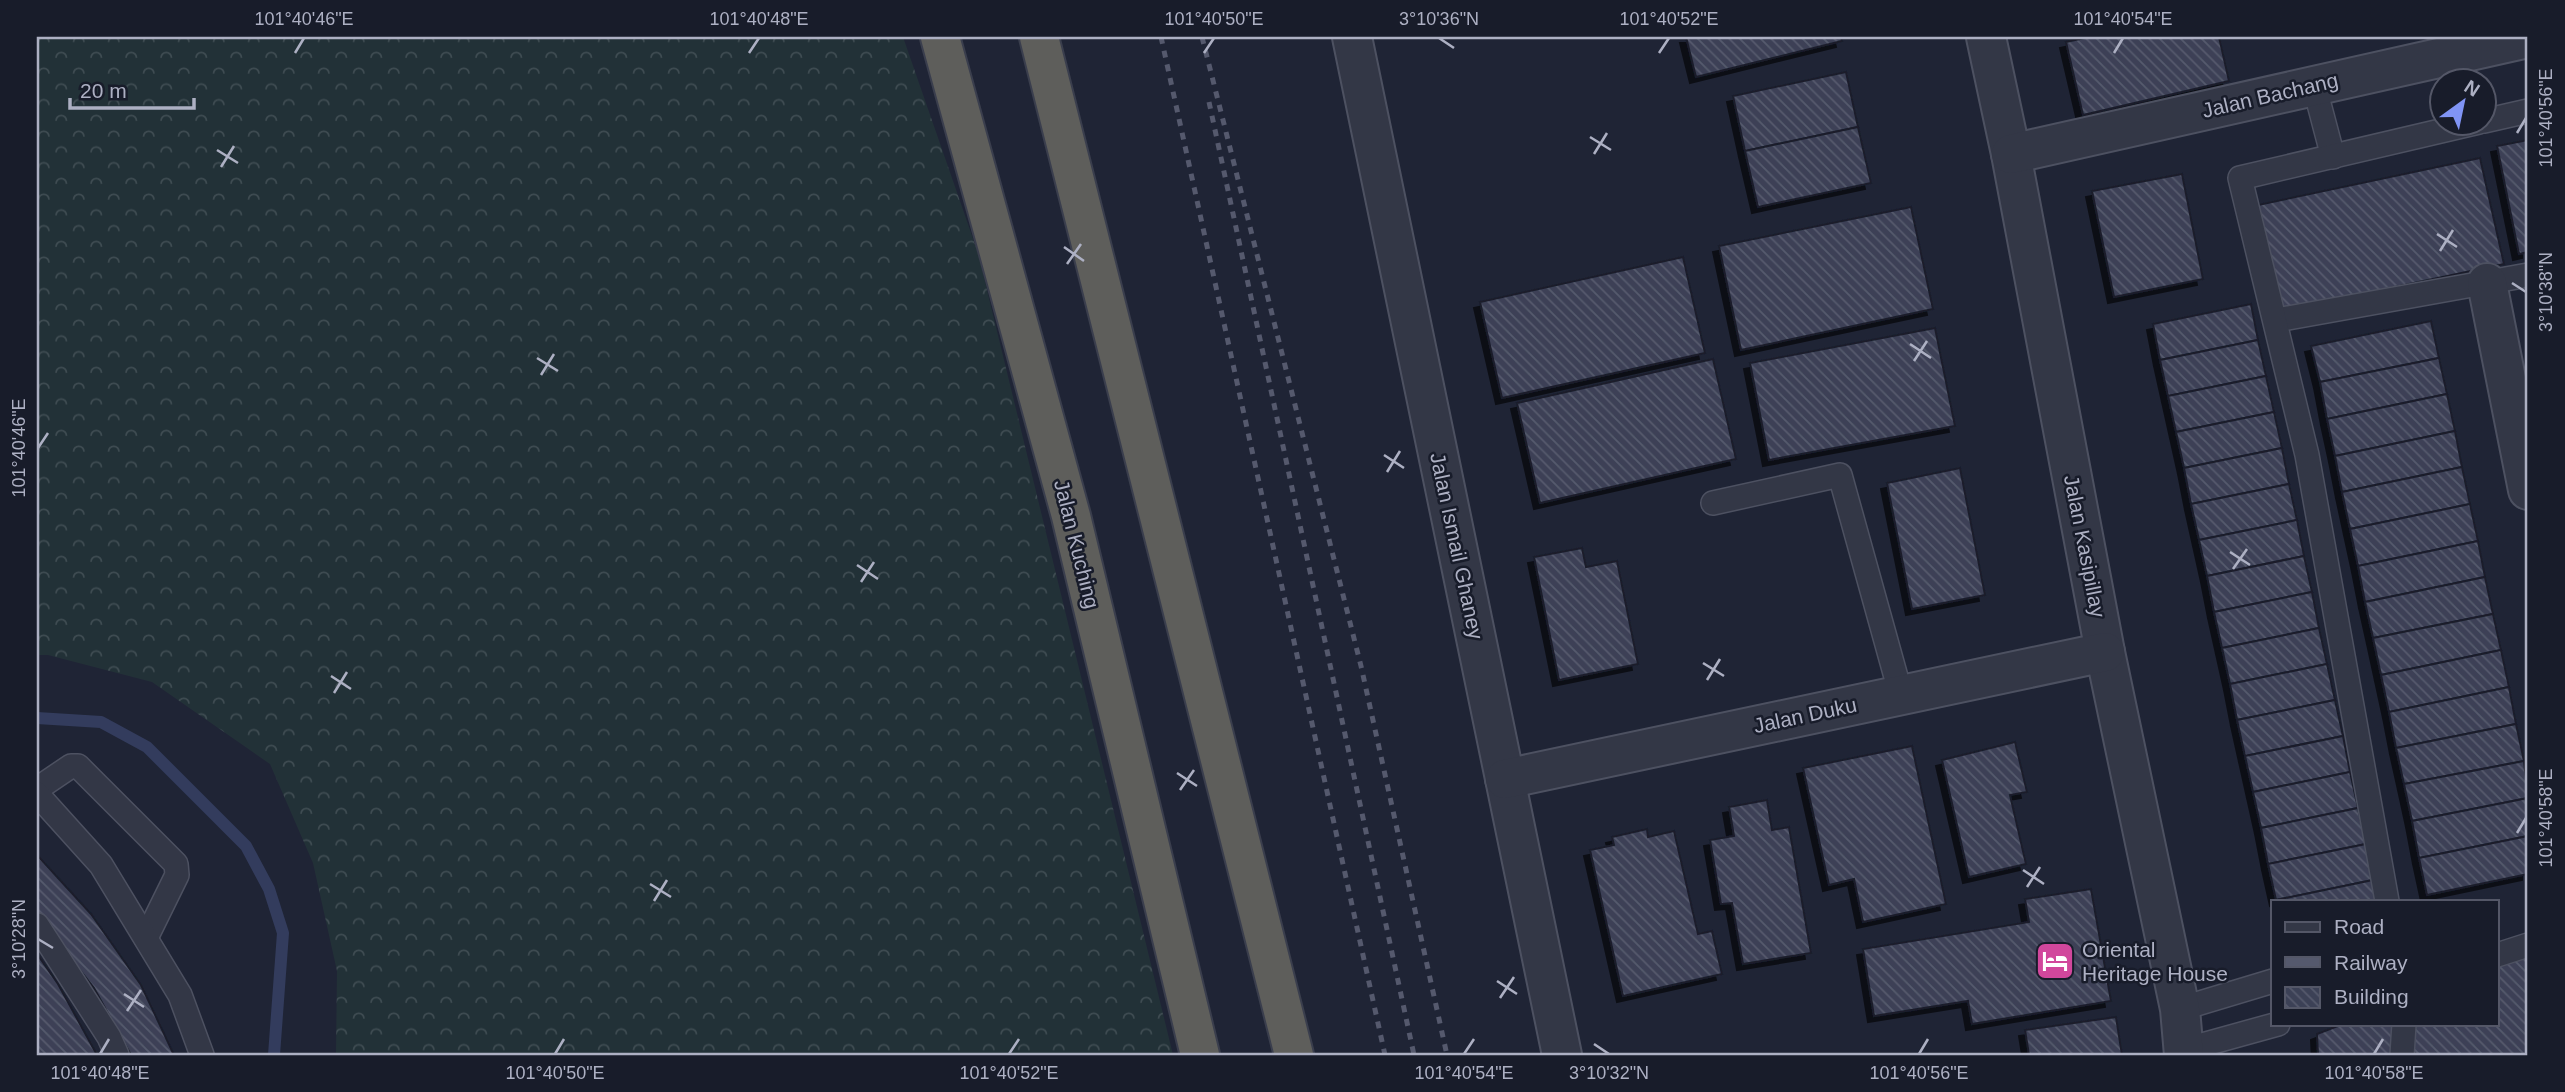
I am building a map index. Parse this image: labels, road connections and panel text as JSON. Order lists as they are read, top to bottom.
{
  "streets": {
    "highway": ["Jalan Kuching"],
    "street": [
      "Jalan Bachang",
      "Jalan Ismail Ghaney",
      "Jalan Kasipillay",
      "Jalan Duku"
    ]
  },
  "crossings": [
    ["Jalan Bachang", "Jalan Kasipillay"],
    ["Jalan Ismail Ghaney", "Jalan Duku"],
    ["Jalan Kasipillay", "Jalan Duku"]
  ],
  "places": {
    "hotel": ["Oriental Heritage House"]
  },
  "legend": ["Road", "Railway", "Building"],
  "scale_bar": "20 m",
  "north": "top right",
  "coordinates": [
    "101°40'46\"E",
    "101°40'48\"E",
    "101°40'50\"E",
    "3°10'36\"N",
    "101°40'52\"E",
    "101°40'54\"E",
    "101°40'56\"E",
    "3°10'38\"N",
    "101°40'58\"E",
    "3°10'28\"N",
    "3°10'32\"N"
  ]
}
